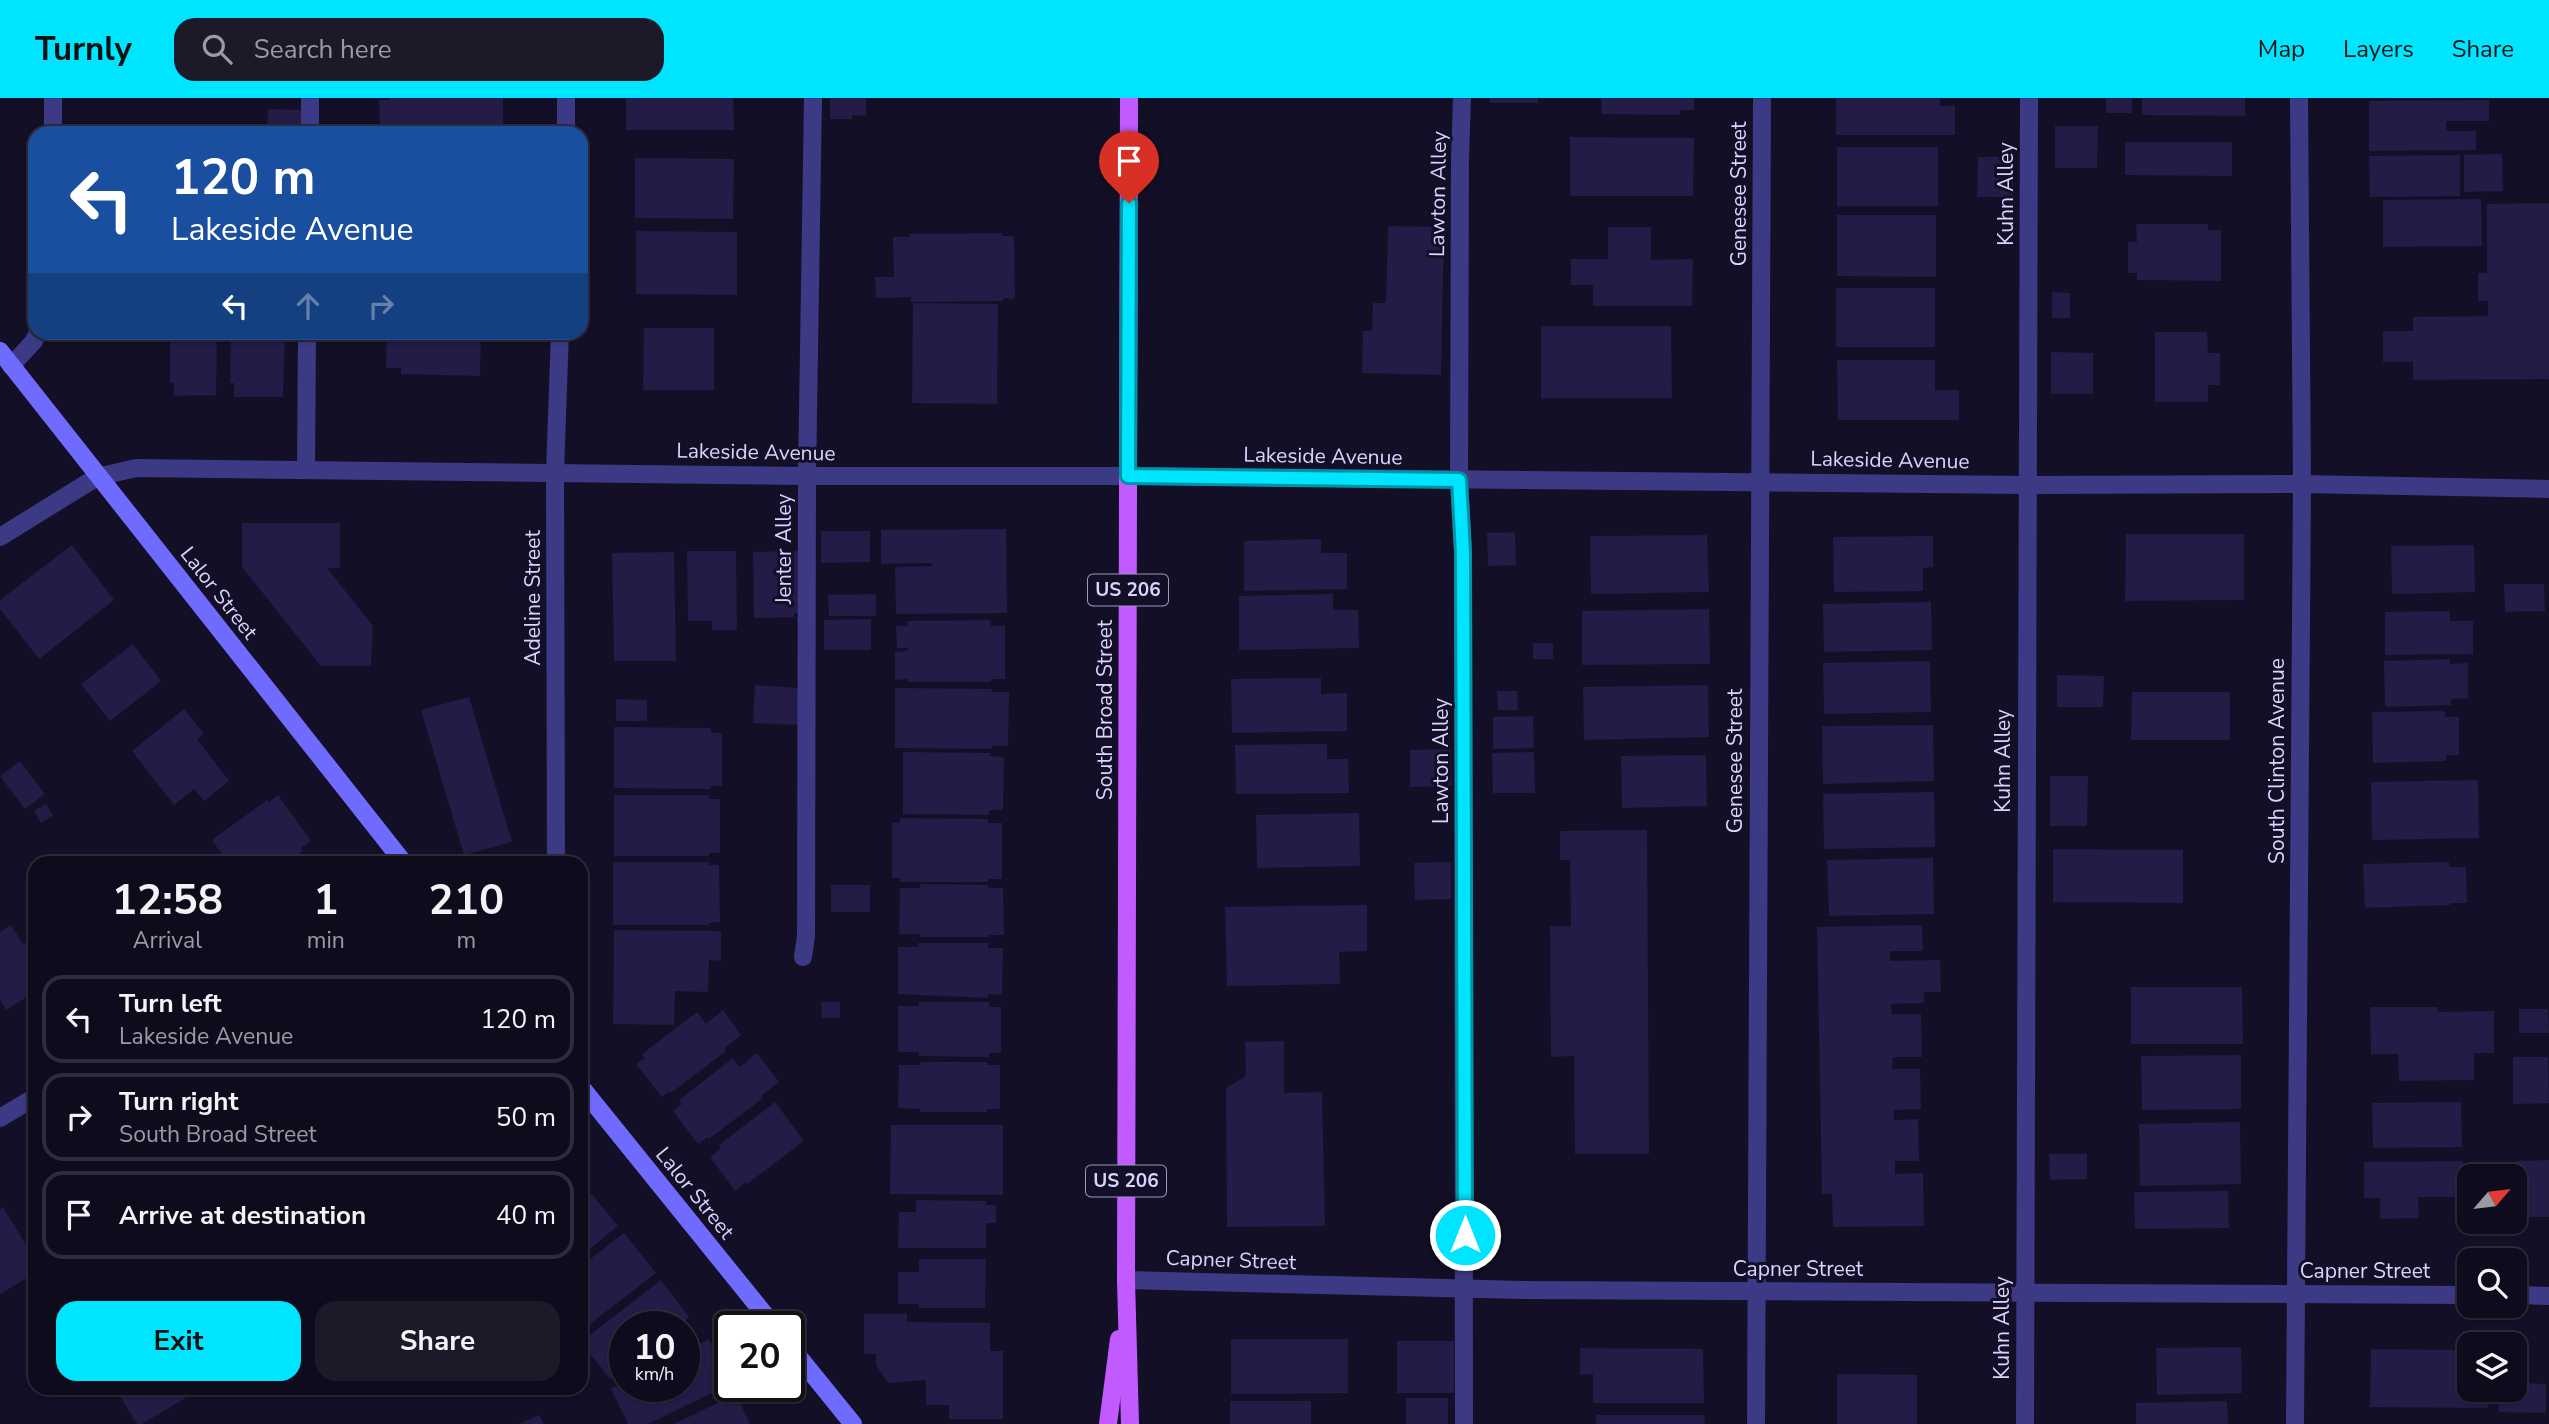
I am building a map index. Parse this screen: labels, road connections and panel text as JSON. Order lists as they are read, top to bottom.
{
  "streets": {
    "main road": ["US 206", "Lalor Street", "South Broad Street"],
    "street": [
      "Lawton Alley",
      "Genesee Street",
      "Kuhn Alley",
      "Lakeside Avenue",
      "Jenter Alley",
      "Adeline Street",
      "South Clinton Avenue",
      "Capner Street"
    ]
  },
  "crossings": [
    ["Lawton Alley", "Lakeside Avenue"],
    ["Lawton Alley", "Capner Street"],
    ["Genesee Street", "Lakeside Avenue"],
    ["Genesee Street", "Capner Street"],
    ["Kuhn Alley", "Lakeside Avenue"],
    ["Kuhn Alley", "Capner Street"],
    ["Lakeside Avenue", "Jenter Alley"],
    ["Lakeside Avenue", "Lalor Street"],
    ["Lakeside Avenue", "Adeline Street"],
    ["Lakeside Avenue", "South Broad Street"],
    ["Lakeside Avenue", "South Clinton Avenue"],
    ["South Broad Street", "Capner Street"],
    ["South Clinton Avenue", "Capner Street"]
  ],
  "north": "top right",
  "page": {
    "header": "Turnly",
    "search": "Search here",
    "nav": ["Map", "Layers", "Share"],
    "turn": ["120 m", "Lakeside Avenue"],
    "eta": [
      "12:58",
      "Arrival",
      "1",
      "min",
      "210",
      "m"
    ],
    "list": [
      {
        "name": "Turn left",
        "note": "Lakeside Avenue",
        "value": "120 m"
      },
      {
        "name": "Turn right",
        "note": "South Broad Street",
        "value": "50 m"
      },
      {
        "name": "Arrive at destination",
        "value": "40 m"
      }
    ],
    "buttons": ["Exit", "Share"],
    "speed": "10 km/h",
    "limit": "20"
  }
}
